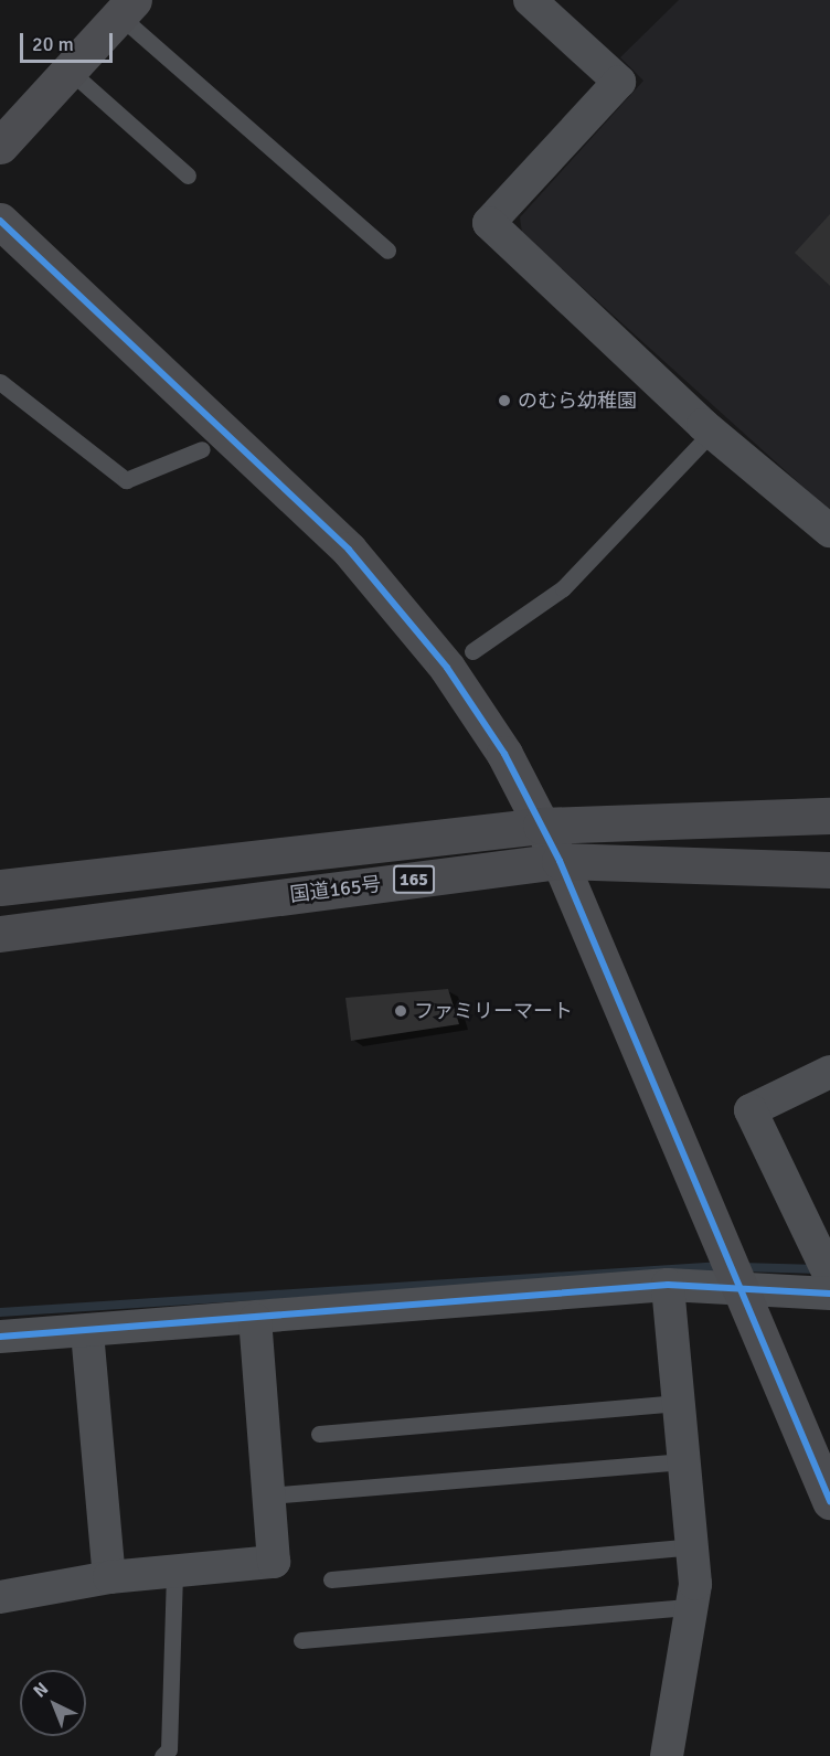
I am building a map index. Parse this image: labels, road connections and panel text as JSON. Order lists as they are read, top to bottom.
{
  "streets": {
    "highway": ["165", "国道165号"]
  },
  "places": ["のむら幼稚園", "ファミリーマート"],
  "scale_bar": "20 m",
  "north": "top left"
}
